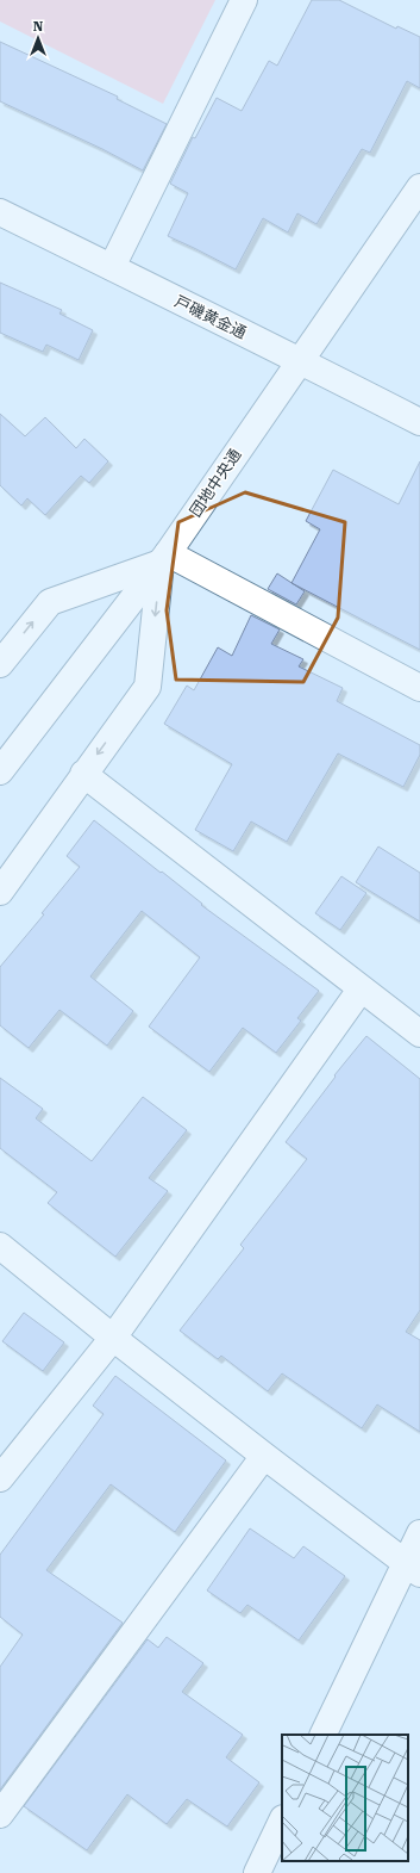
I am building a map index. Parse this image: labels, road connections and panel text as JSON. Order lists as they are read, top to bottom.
{
  "streets": {
    "street": ["戸磯黄金通", "団地中央通"]
  },
  "crossings": [
    ["戸磯黄金通", "団地中央通"]
  ],
  "north": "top"
}
